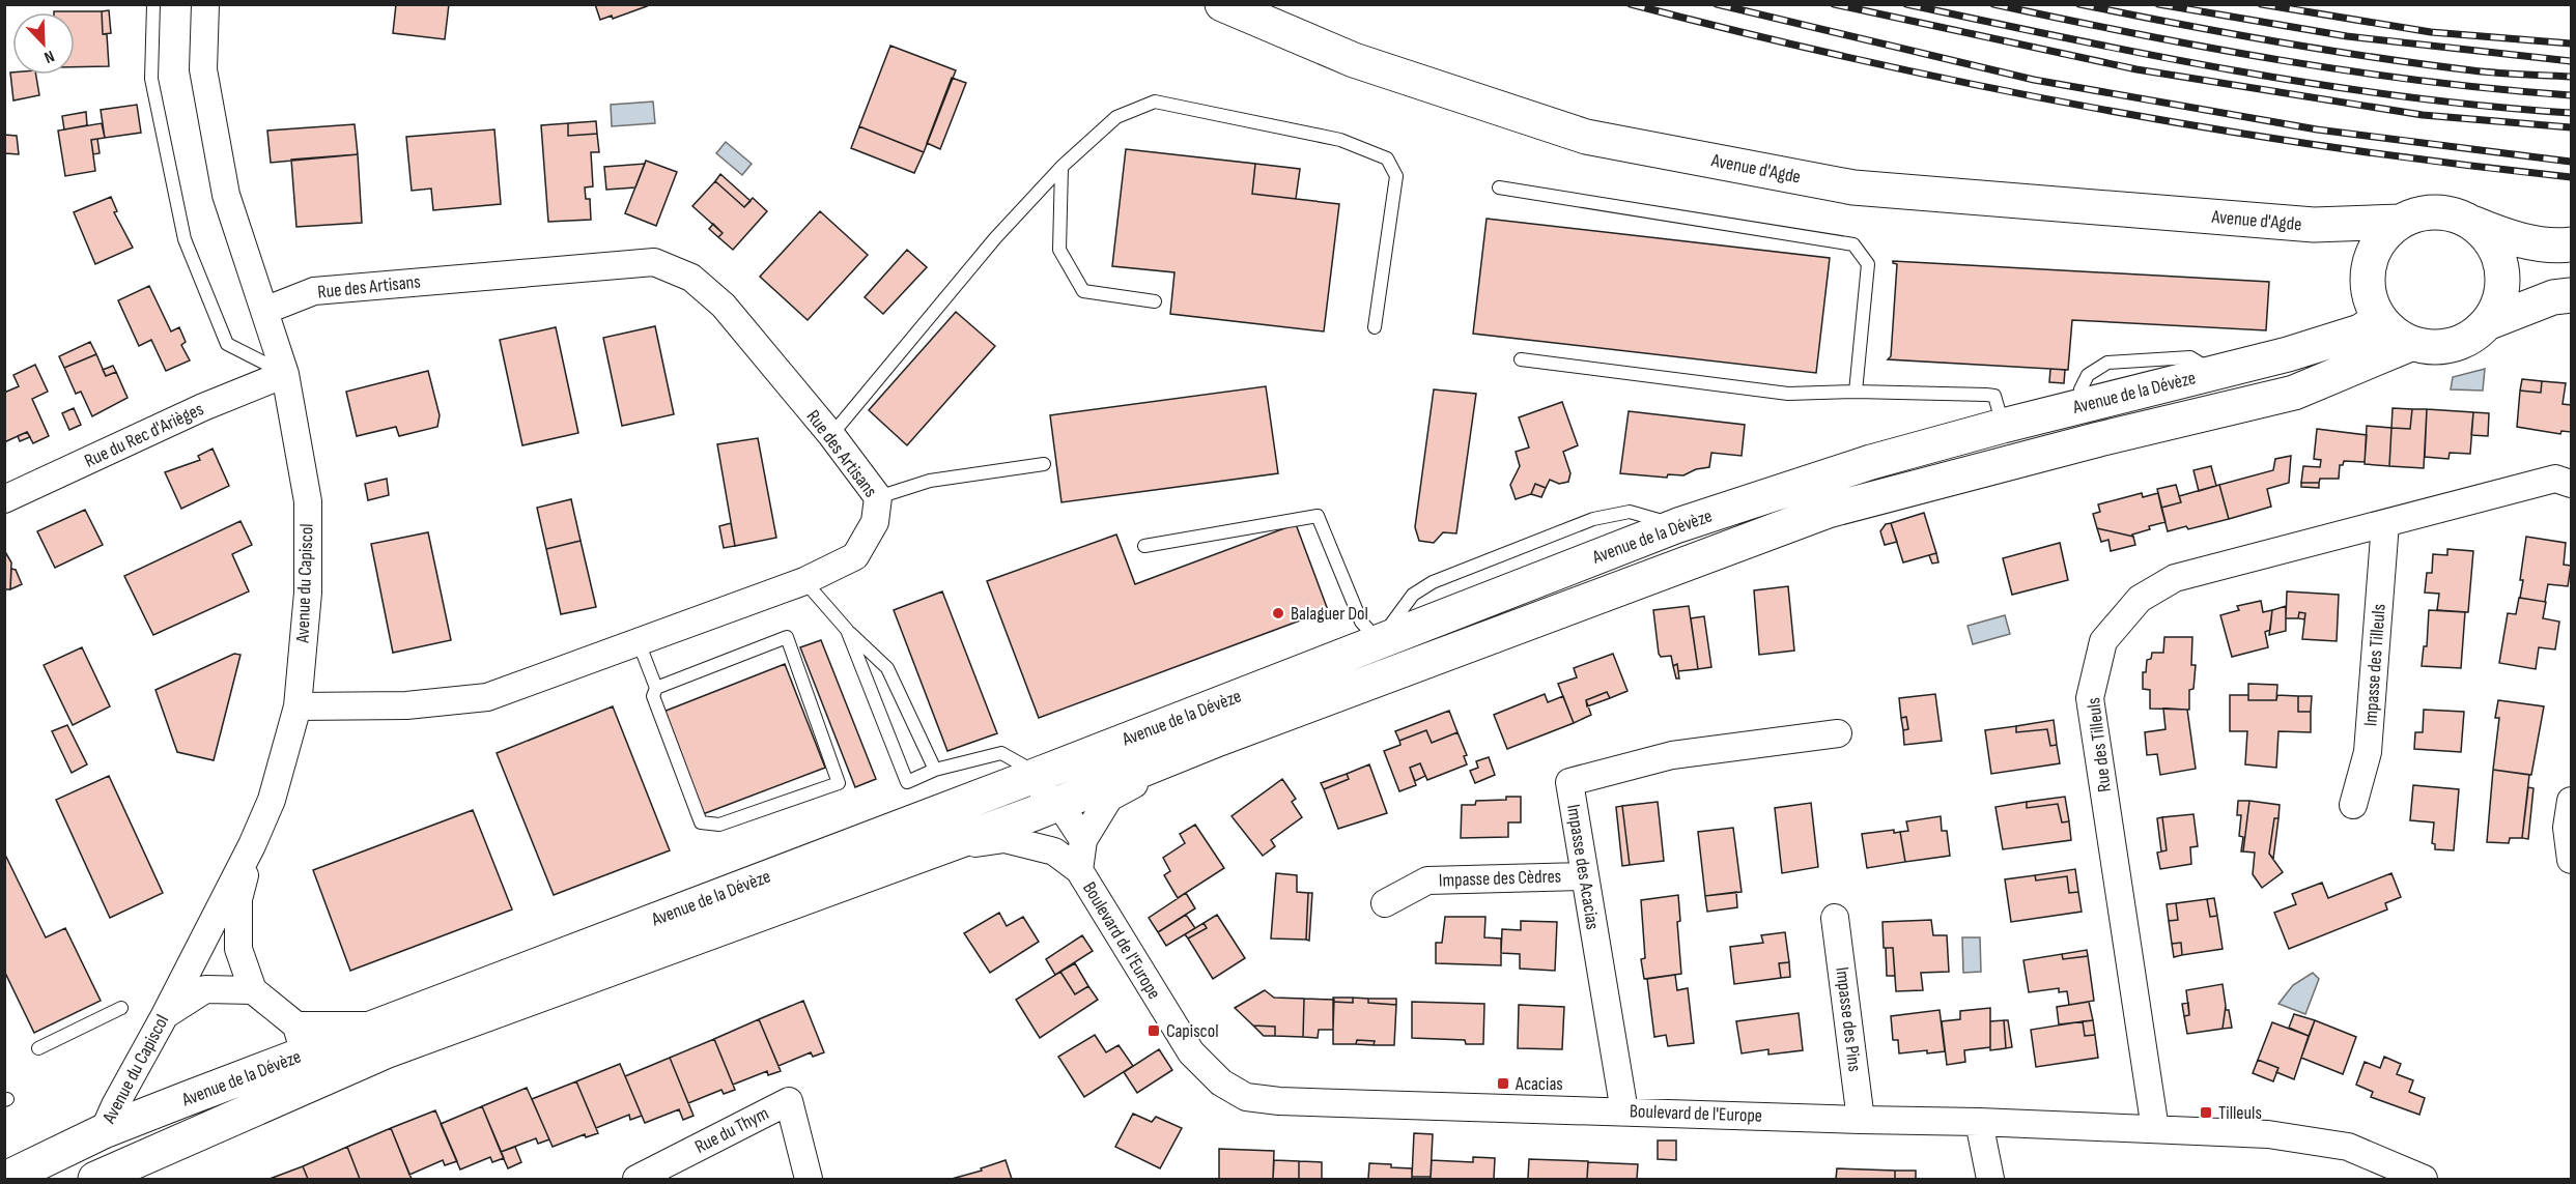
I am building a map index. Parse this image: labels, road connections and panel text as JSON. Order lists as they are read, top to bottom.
{
  "streets": {
    "main road": ["Avenue d'Agde", "Avenue de la Dévèze"],
    "street": [
      "Rue des Artisans",
      "Rue du Rec d'Arièges",
      "Avenue du Capiscol",
      "Impasse des Tilleuls",
      "Rue des Tilleuls",
      "Impasse des Acacias",
      "Impasse des Cèdres",
      "Boulevard de l'Europe",
      "Impasse des Pins",
      "Rue du Thym"
    ]
  },
  "crossings": [
    ["Avenue d'Agde", "Avenue de la Dévèze"],
    ["Rue des Artisans", "Avenue du Capiscol"],
    ["Avenue de la Dévèze", "Avenue du Capiscol"],
    ["Avenue de la Dévèze", "Boulevard de l'Europe"],
    ["Rue du Rec d'Arièges", "Avenue du Capiscol"],
    ["Impasse des Tilleuls", "Rue des Tilleuls"],
    ["Rue des Tilleuls", "Boulevard de l'Europe"],
    ["Impasse des Acacias", "Impasse des Cèdres"],
    ["Impasse des Acacias", "Boulevard de l'Europe"],
    ["Boulevard de l'Europe", "Impasse des Pins"]
  ],
  "places": {
    "other": ["Balaguer Dol"],
    "transit": ["Capiscol", "Acacias", "Tilleuls"]
  },
  "north": "bottom right"
}
